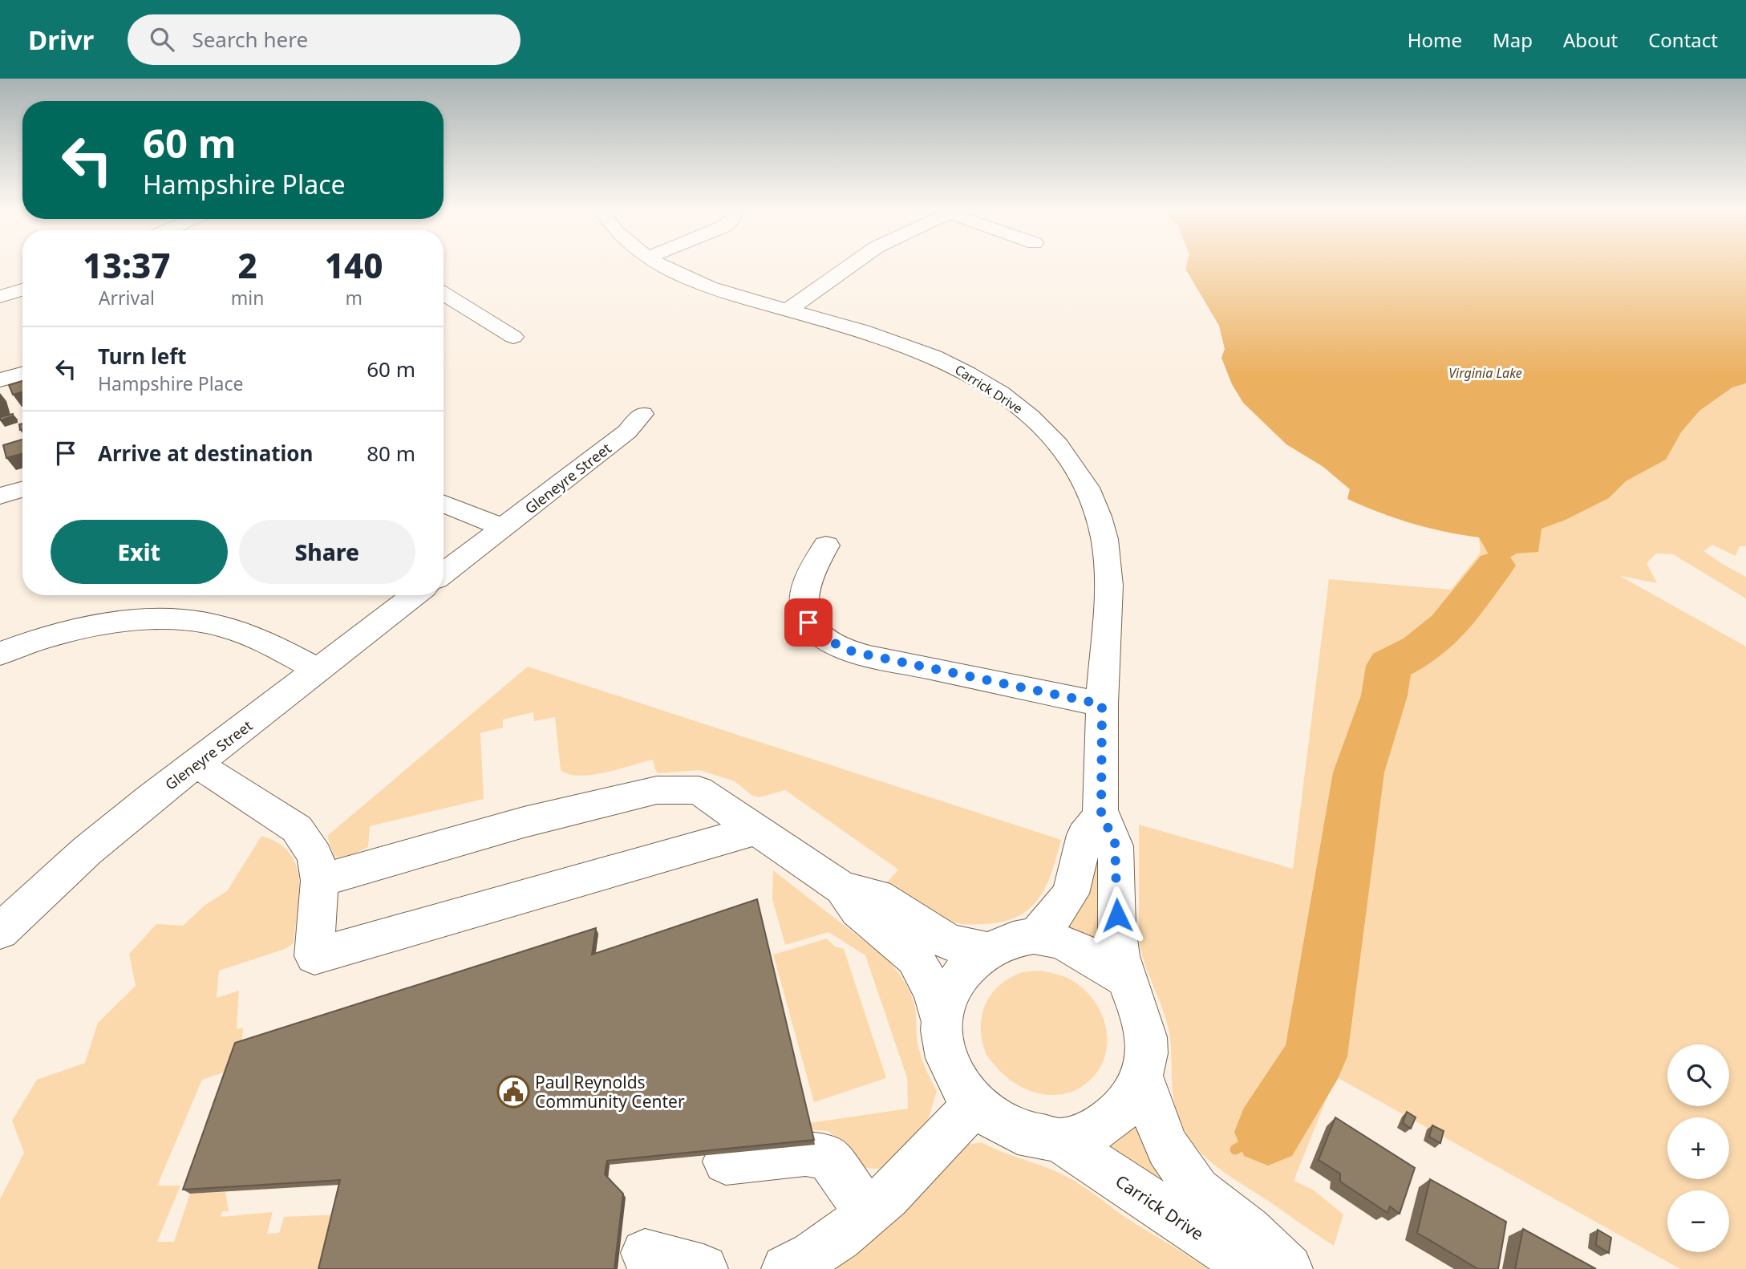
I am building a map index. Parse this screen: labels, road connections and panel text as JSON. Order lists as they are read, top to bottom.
{
  "streets": {
    "street": ["Carrick Drive", "Gleneyre Street"]
  },
  "water": ["Virginia Lake"],
  "places": {
    "public building": ["Paul Reynolds Community Center"]
  },
  "page": {
    "header": "Drivr",
    "search": "Search here",
    "nav": [
      "Home",
      "Map",
      "About",
      "Contact"
    ],
    "turn": ["60 m", "Hampshire Place"],
    "eta": [
      "13:37",
      "Arrival",
      "2",
      "min",
      "140",
      "m"
    ],
    "list": [
      {
        "name": "Turn left",
        "note": "Hampshire Place",
        "value": "60 m"
      },
      {
        "name": "Arrive at destination",
        "value": "80 m"
      }
    ],
    "buttons": ["Exit", "Share"],
    "map_buttons": ["+", "−"]
  }
}
